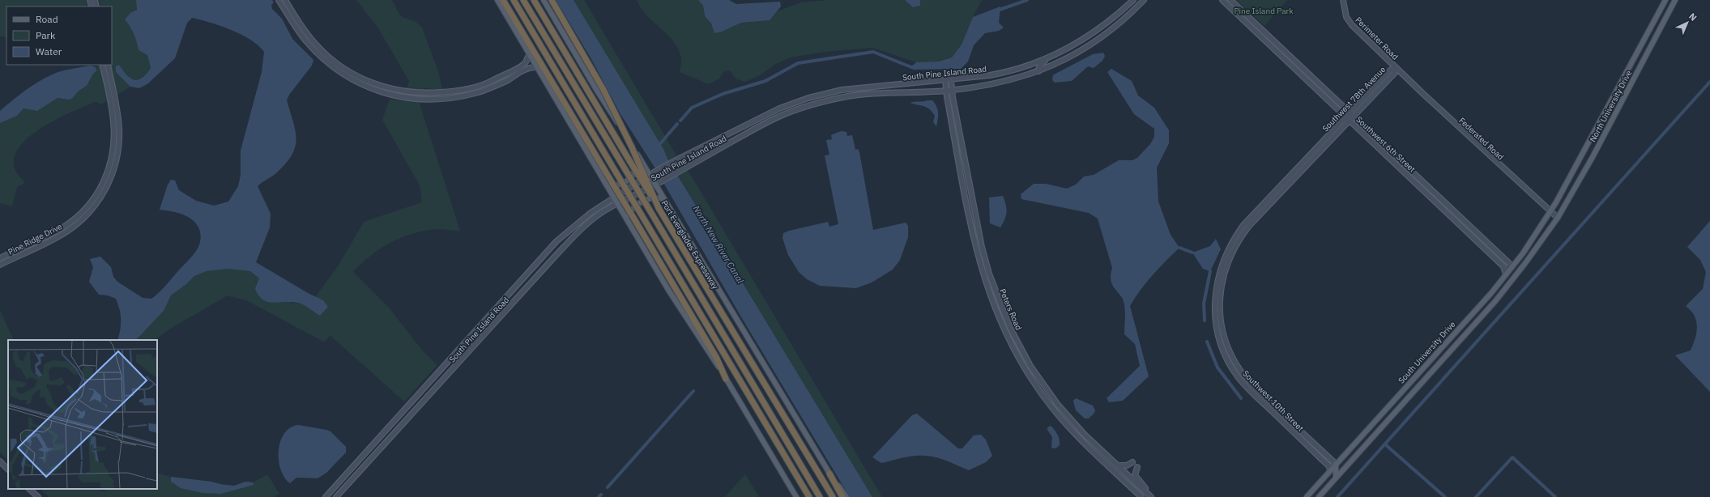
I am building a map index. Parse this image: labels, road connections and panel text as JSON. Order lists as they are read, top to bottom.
{
  "streets": {
    "highway": ["Port Everglades Expressway"],
    "main road": ["North University Drive", "South University Drive"],
    "street": [
      "Perimeter Road",
      "South Pine Island Road",
      "Southwest 78th Avenue",
      "Federated Road",
      "Southwest 6th Street",
      "Pine Ridge Drive",
      "Peters Road",
      "Southwest 10th Street"
    ]
  },
  "crossings": [
    ["Perimeter Road", "Southwest 78th Avenue"],
    ["Perimeter Road", "Federated Road"],
    ["South Pine Island Road", "Peters Road"],
    ["Southwest 78th Avenue", "Federated Road"],
    ["Southwest 78th Avenue", "Southwest 6th Street"],
    ["Southwest 78th Avenue", "Southwest 10th Street"],
    ["North University Drive", "Federated Road"],
    ["North University Drive", "South University Drive"],
    ["Federated Road", "South University Drive"],
    ["Southwest 6th Street", "South University Drive"],
    ["South University Drive", "Southwest 10th Street"]
  ],
  "water": ["North New River Canal"],
  "parks": ["Pine Island Park"],
  "legend": ["Road", "Park", "Water"],
  "north": "top right"
}
